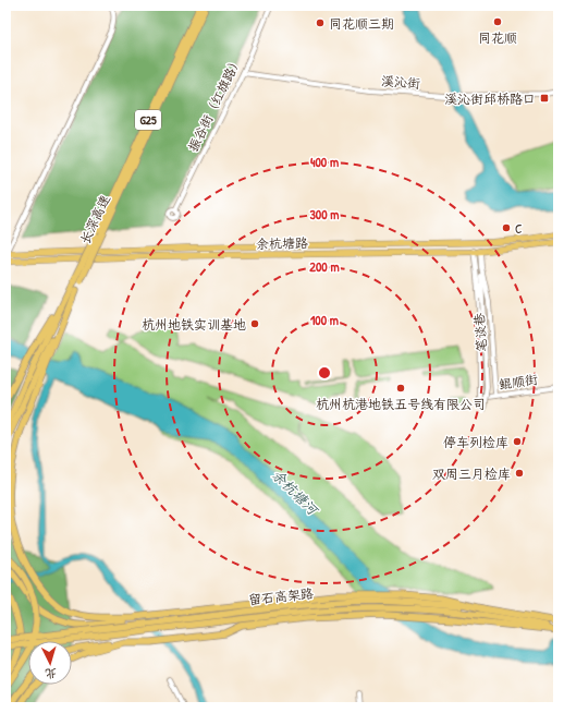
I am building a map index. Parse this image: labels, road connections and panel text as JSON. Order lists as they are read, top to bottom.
{
  "streets": {
    "highway": ["G25", "长深高速", "留石高架路"],
    "main road": ["余杭塘路"],
    "street": [
      "溪沁街",
      "振谷街（红旗路）",
      "笔谈巷",
      "鲲顺街"
    ]
  },
  "crossings": [
    ["溪沁街", "振谷街（红旗路）"],
    ["余杭塘路", "笔谈巷"],
    ["笔谈巷", "鲲顺街"]
  ],
  "water": ["余杭塘河"],
  "places": {
    "other": [
      "同花顺",
      "同花顺三期",
      "C",
      "杭州地铁实训基地",
      "杭州杭港地铁五号线有限公司",
      "停车列检库",
      "双周三月检库"
    ],
    "transit": ["溪沁街邱桥路口"]
  },
  "north": "bottom",
  "rings": [
    "400 m",
    "300 m",
    "200 m",
    "100 m"
  ]
}
